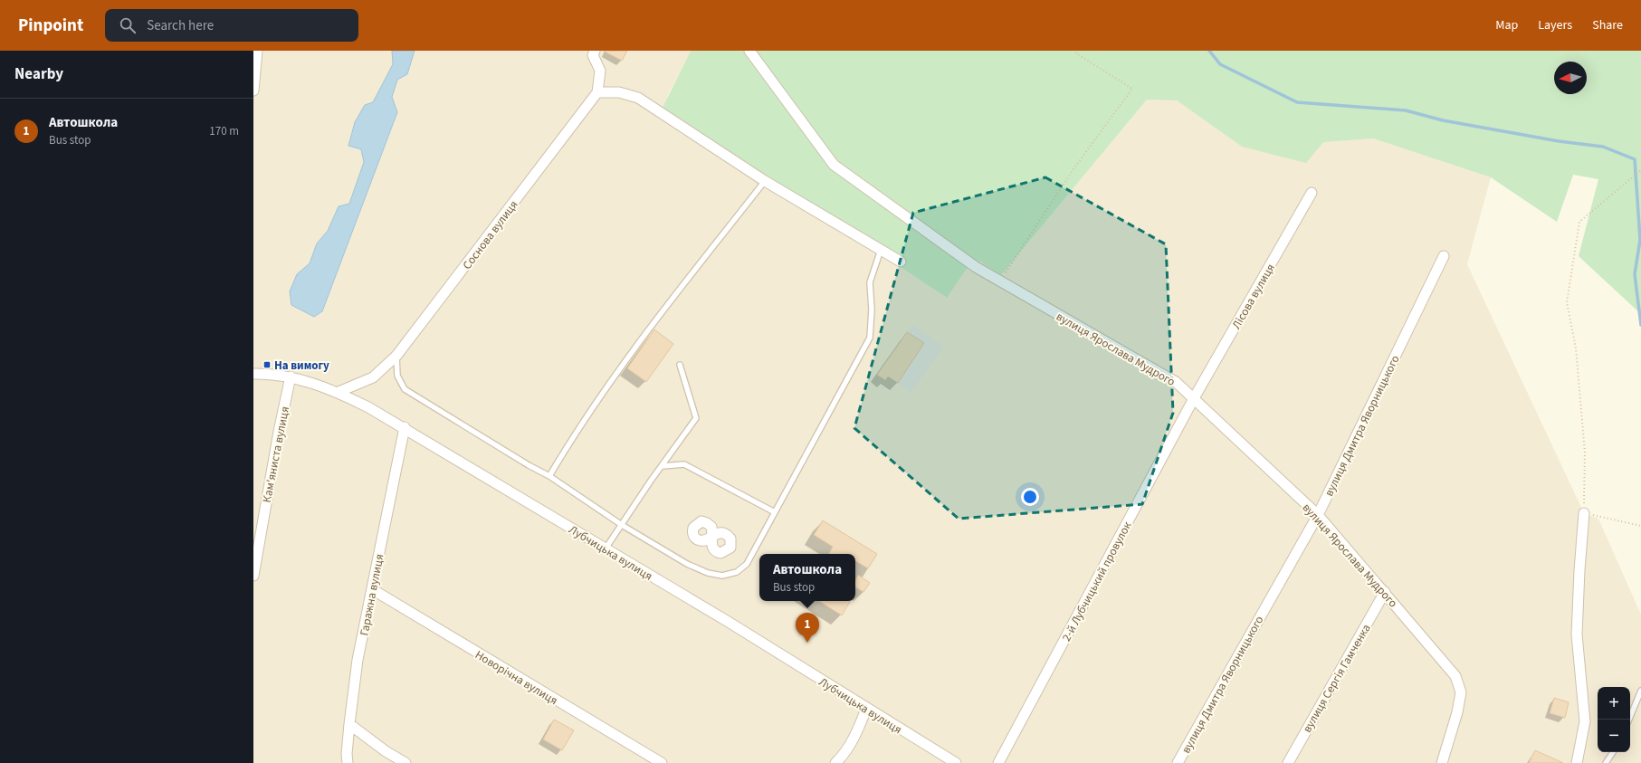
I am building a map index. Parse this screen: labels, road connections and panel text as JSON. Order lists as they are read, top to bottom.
{
  "streets": {
    "street": [
      "Соснова вулиця",
      "Лісова вулиця",
      "вулиця Ярослава Мудрого",
      "вулиця Дмитра Яворницького",
      "Кам'яниста вулиця",
      "Лубчицька вулиця",
      "2-й Лубчицький провулок",
      "Гаражна вулиця",
      "Новорічна вулиця",
      "вулиця Сергія Гамченка"
    ]
  },
  "crossings": [
    ["Соснова вулиця", "Лубчицька вулиця"],
    ["Лісова вулиця", "вулиця Ярослава Мудрого"],
    ["Лісова вулиця", "2-й Лубчицький провулок"],
    ["вулиця Ярослава Мудрого", "вулиця Дмитра Яворницького"],
    ["вулиця Ярослава Мудрого", "2-й Лубчицький провулок"],
    ["вулиця Ярослава Мудрого", "вулиця Сергія Гамченка"],
    ["Кам'яниста вулиця", "Лубчицька вулиця"],
    ["Лубчицька вулиця", "Гаражна вулиця"],
    ["Гаражна вулиця", "Новорічна вулиця"]
  ],
  "places": {
    "transit": ["На вимогу"]
  },
  "north": "left",
  "page": {
    "header": "Pinpoint",
    "search": "Search here",
    "nav": ["Map", "Layers", "Share"],
    "heading": "Nearby",
    "list": [
      {
        "mark": "1",
        "name": "Автошкола",
        "note": "Bus stop",
        "value": "170 m"
      }
    ],
    "popup": ["Автошкола", "Bus stop"],
    "pins": "1",
    "map_buttons": ["+", "−"]
  }
}
